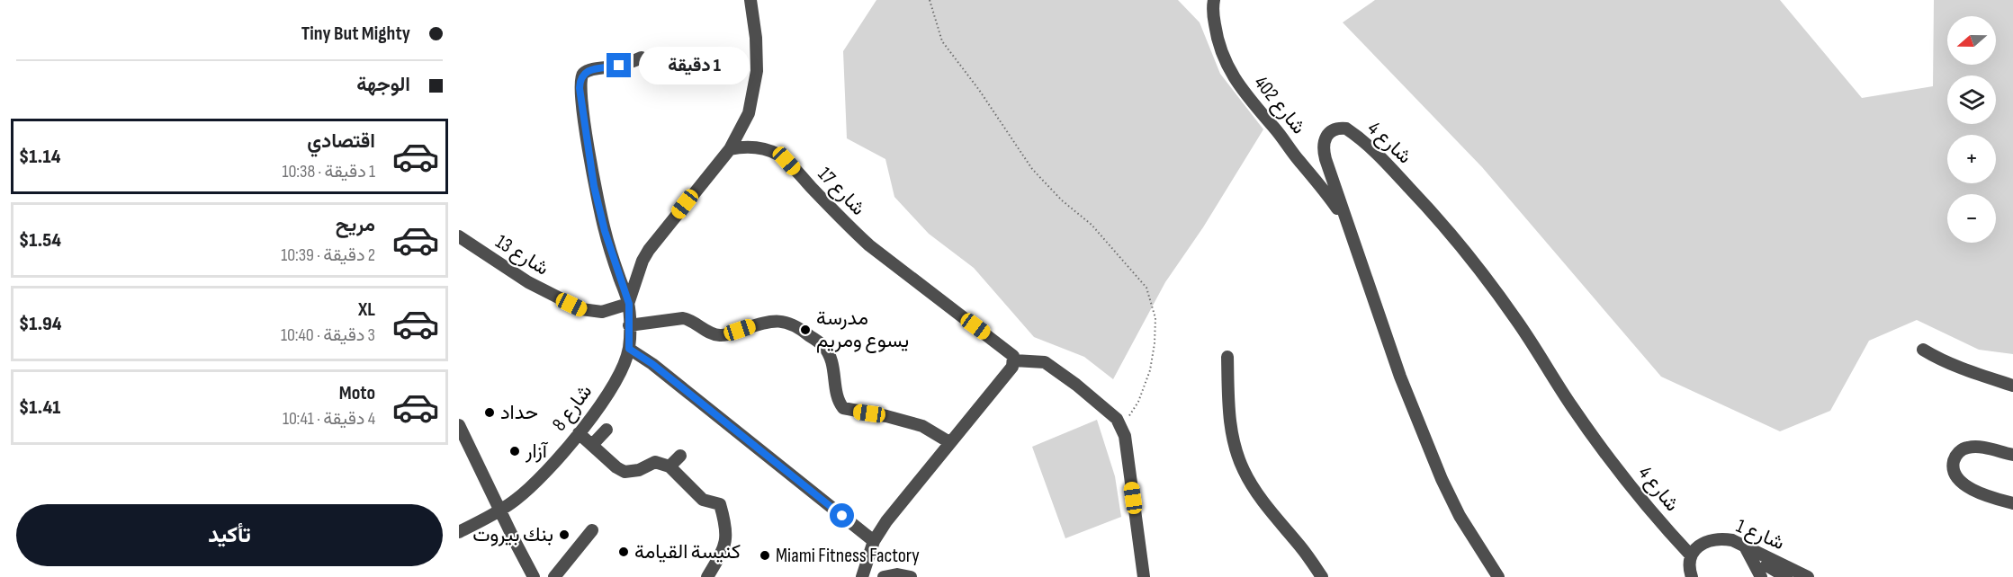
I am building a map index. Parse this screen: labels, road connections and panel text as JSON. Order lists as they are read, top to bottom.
{
  "streets": {
    "street": [
      "شارع 402",
      "شارع 4",
      "شارع 17",
      "شارع 13",
      "شارع 8",
      "شارع 1"
    ]
  },
  "crossings": [
    ["شارع 402", "شارع 4"],
    ["شارع 4", "شارع 1"],
    ["شارع 13", "شارع 8"]
  ],
  "places": [
    "مدرسة يسوع ومريم",
    "حداد",
    "آزار",
    "بنك بيروت",
    "كنيسة القيامة",
    "Miami Fitness Factory"
  ],
  "north": "left",
  "page": {
    "banner": ["Tiny But Mighty", "الوجهة"],
    "map_buttons": ["+", "−"],
    "bubble": "1 دقيقة",
    "list": [
      {
        "name": "اقتصادي",
        "note": "1 دقيقة · 10:38",
        "value": "$1.14"
      },
      {
        "name": "مريح",
        "note": "2 دقيقة · 10:39",
        "value": "$1.54"
      },
      {
        "name": "XL",
        "note": "3 دقيقة · 10:40",
        "value": "$1.94"
      },
      {
        "name": "Moto",
        "note": "4 دقيقة · 10:41",
        "value": "$1.41"
      }
    ],
    "buttons": "تأكيد"
  }
}
